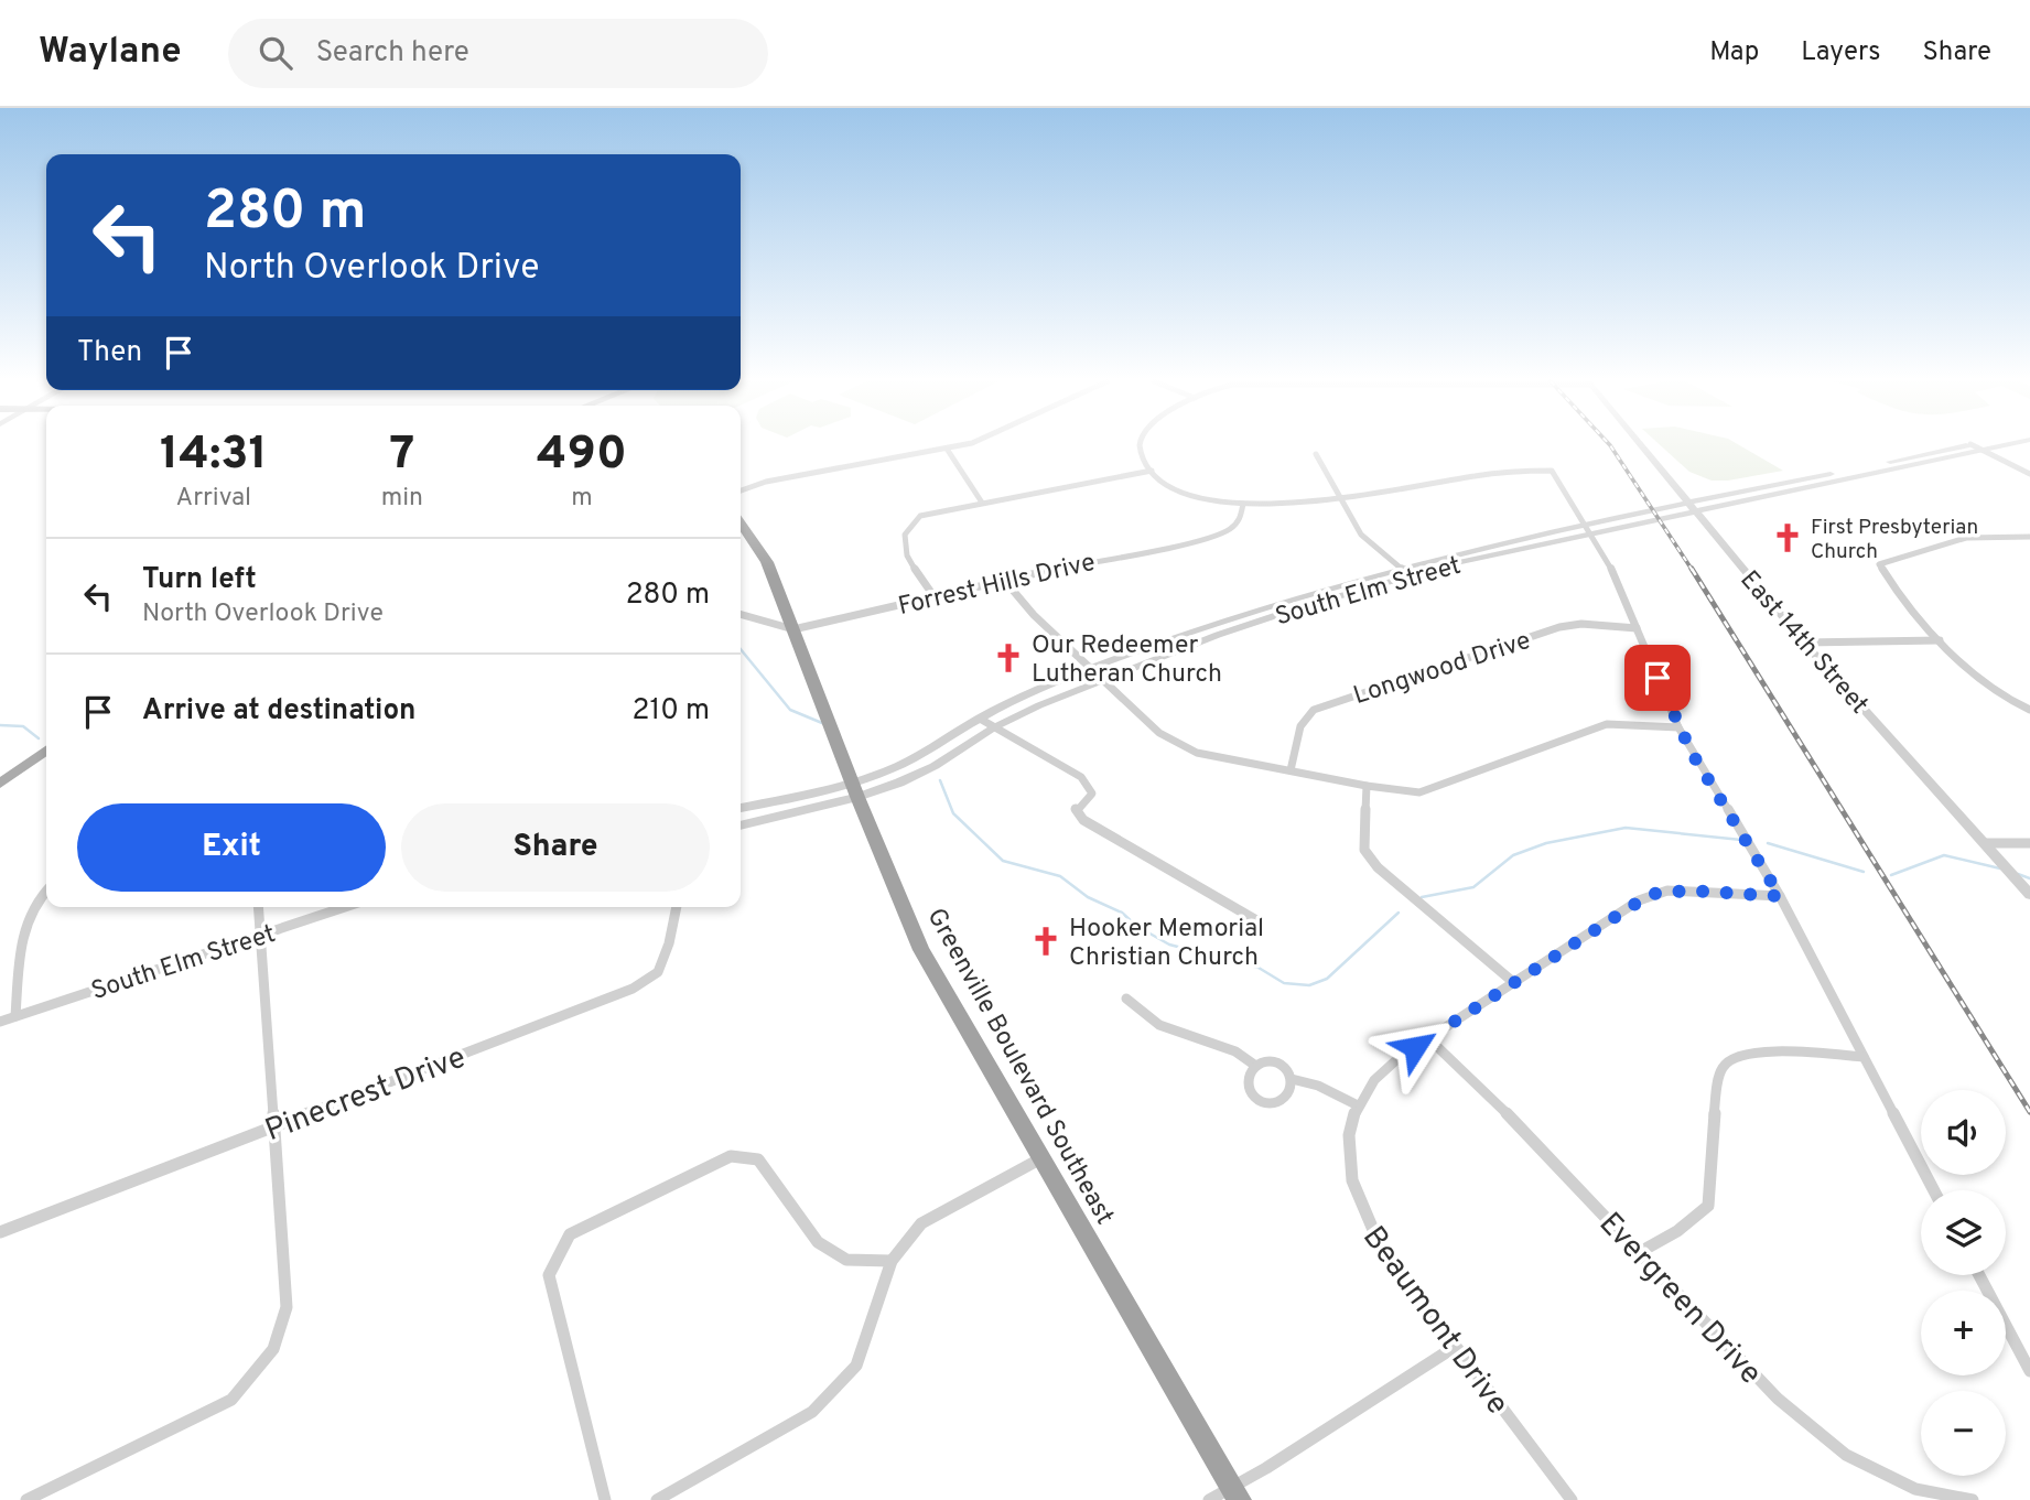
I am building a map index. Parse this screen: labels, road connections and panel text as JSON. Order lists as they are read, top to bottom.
{
  "streets": {
    "highway": ["Greenville Boulevard Southeast"],
    "street": [
      "Forrest Hills Drive",
      "South Elm Street",
      "East 14th Street",
      "Longwood Drive",
      "Pinecrest Drive",
      "Evergreen Drive",
      "Beaumont Drive"
    ]
  },
  "crossings": [
    ["Forrest Hills Drive", "Greenville Boulevard Southeast"],
    ["South Elm Street", "East 14th Street"],
    ["South Elm Street", "Greenville Boulevard Southeast"],
    ["Evergreen Drive", "Beaumont Drive"]
  ],
  "places": {
    "church": ["First Presbyterian Church", "Our Redeemer Lutheran Church", "Hooker Memorial Christian Church"]
  },
  "page": {
    "header": "Waylane",
    "search": "Search here",
    "nav": ["Map", "Layers", "Share"],
    "turn": ["280 m", "North Overlook Drive"],
    "then": "Then",
    "eta": [
      "14:31",
      "Arrival",
      "7",
      "min",
      "490",
      "m"
    ],
    "list": [
      {
        "name": "Turn left",
        "note": "North Overlook Drive",
        "value": "280 m"
      },
      {
        "name": "Arrive at destination",
        "value": "210 m"
      }
    ],
    "buttons": ["Exit", "Share"],
    "map_buttons": ["+", "−"]
  }
}
